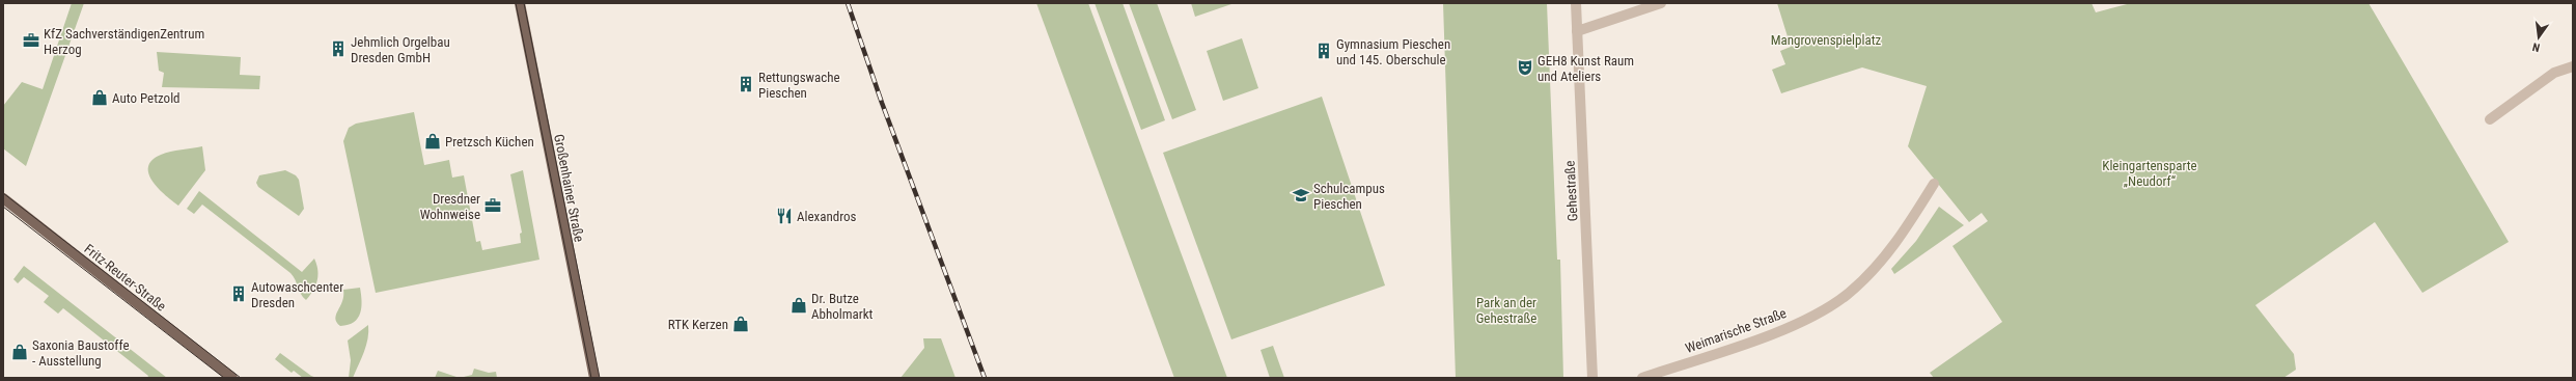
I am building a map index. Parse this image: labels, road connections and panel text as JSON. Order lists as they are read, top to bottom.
{
  "streets": {
    "main road": ["Großenhainer Straße", "Fritz-Reuter-Straße"],
    "street": ["Gehestraße", "Weimarische Straße"]
  },
  "parks": ["Mangrovenspielplatz", "Kleingartensparte „Neudorf“", "Park an der Gehestraße"],
  "places": {
    "office": ["KfZ SachverständigenZentrum Herzog", "Dresdner Wohnweise"],
    "building": [
      "Jehmlich Orgelbau Dresden GmbH",
      "Gymnasium Pieschen und 145. Oberschule",
      "Rettungswache Pieschen",
      "Autowaschcenter Dresden"
    ],
    "theatre": ["GEH8 Kunst Raum und Ateliers"],
    "shop": [
      "Auto Petzold",
      "Pretzsch Küchen",
      "Dr. Butze Abholmarkt",
      "RTK Kerzen",
      "Saxonia Baustoffe - Ausstellung"
    ],
    "school or university": ["Schulcampus Pieschen"],
    "restaurant": ["Alexandros"]
  },
  "north": "bottom"
}
